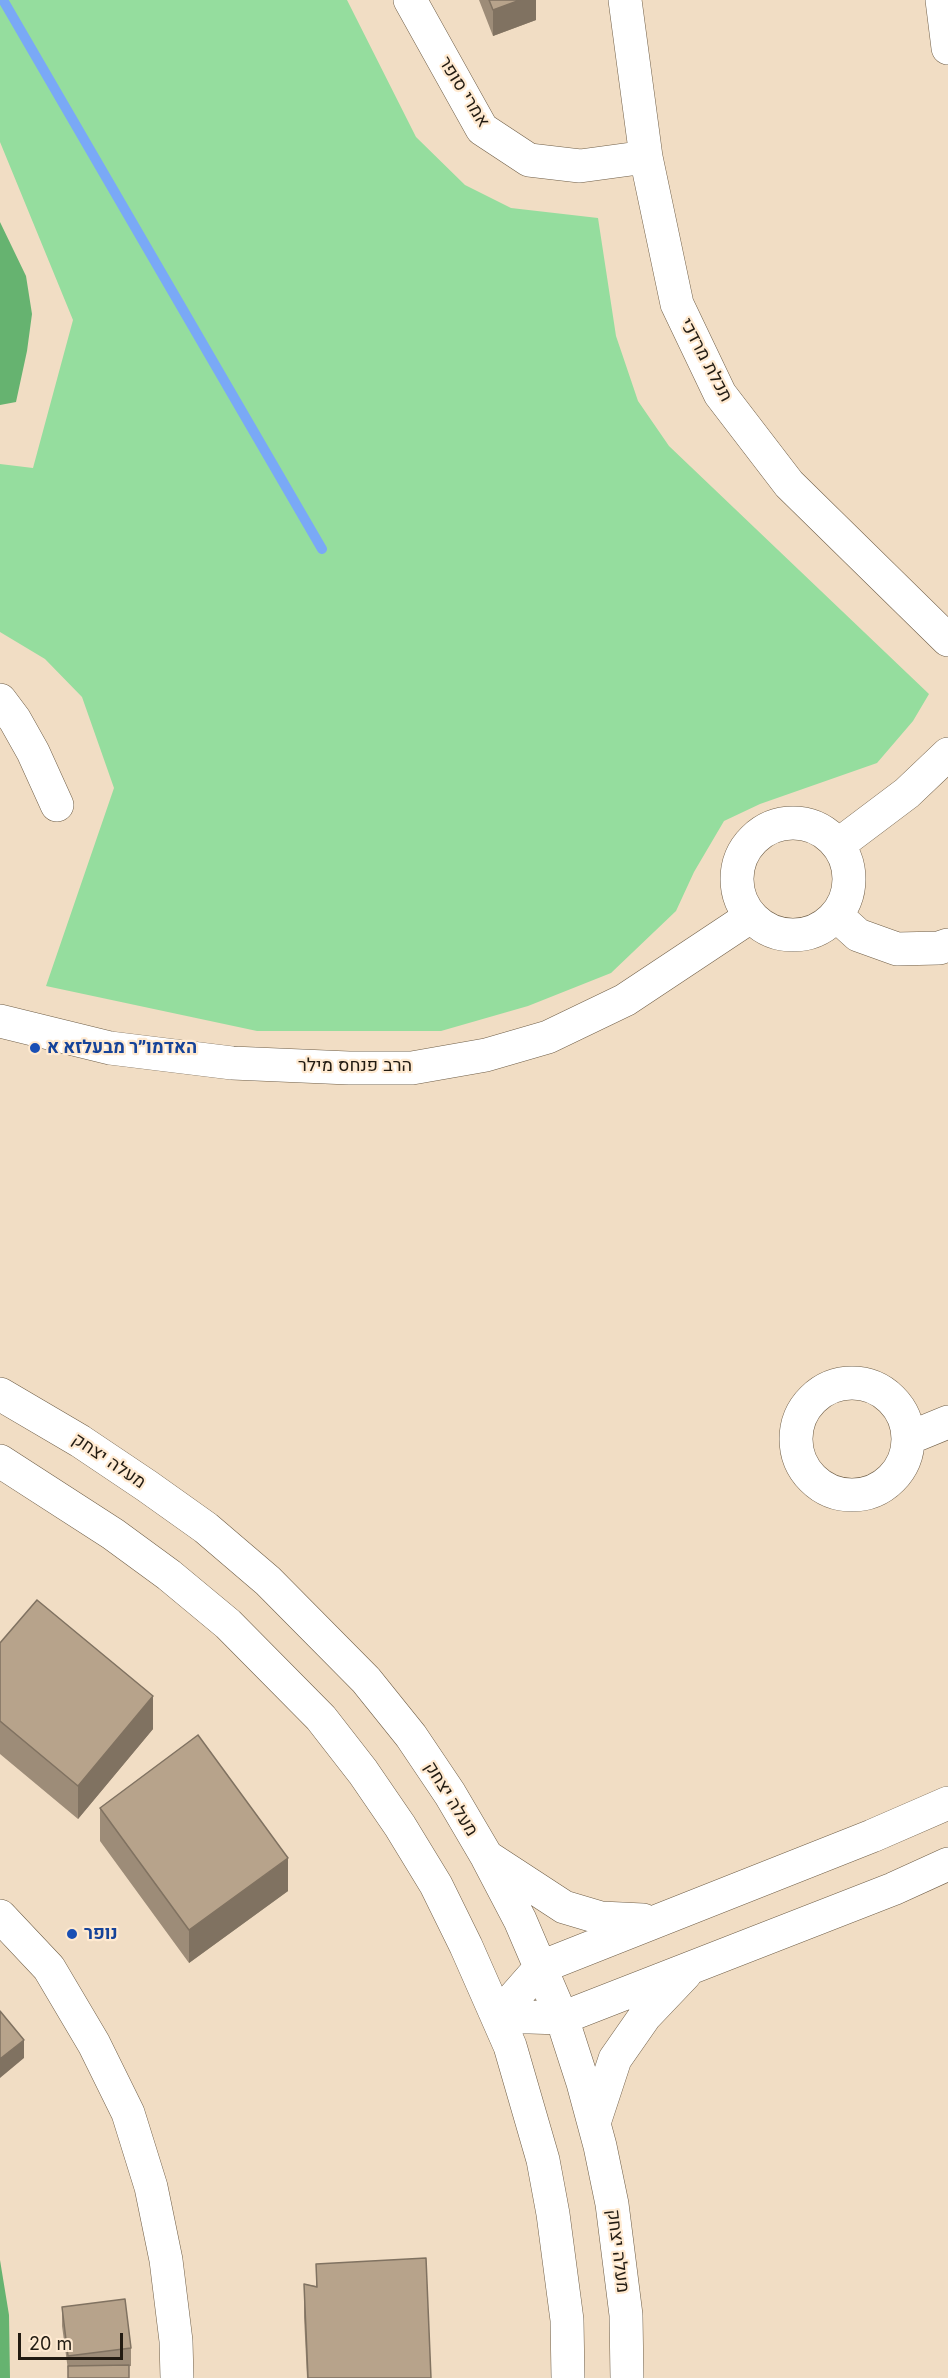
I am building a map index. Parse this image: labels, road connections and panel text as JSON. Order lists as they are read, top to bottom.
{
  "streets": {
    "street": [
      "אמרי סופר",
      "תכלת מרדכי",
      "הרב פנחס מילר",
      "מעלה יצחק"
    ]
  },
  "crossings": [
    ["אמרי סופר", "תכלת מרדכי"]
  ],
  "places": ["האדמו״ר מבעלזא א", "נופר"],
  "scale_bar": "20 m"
}
